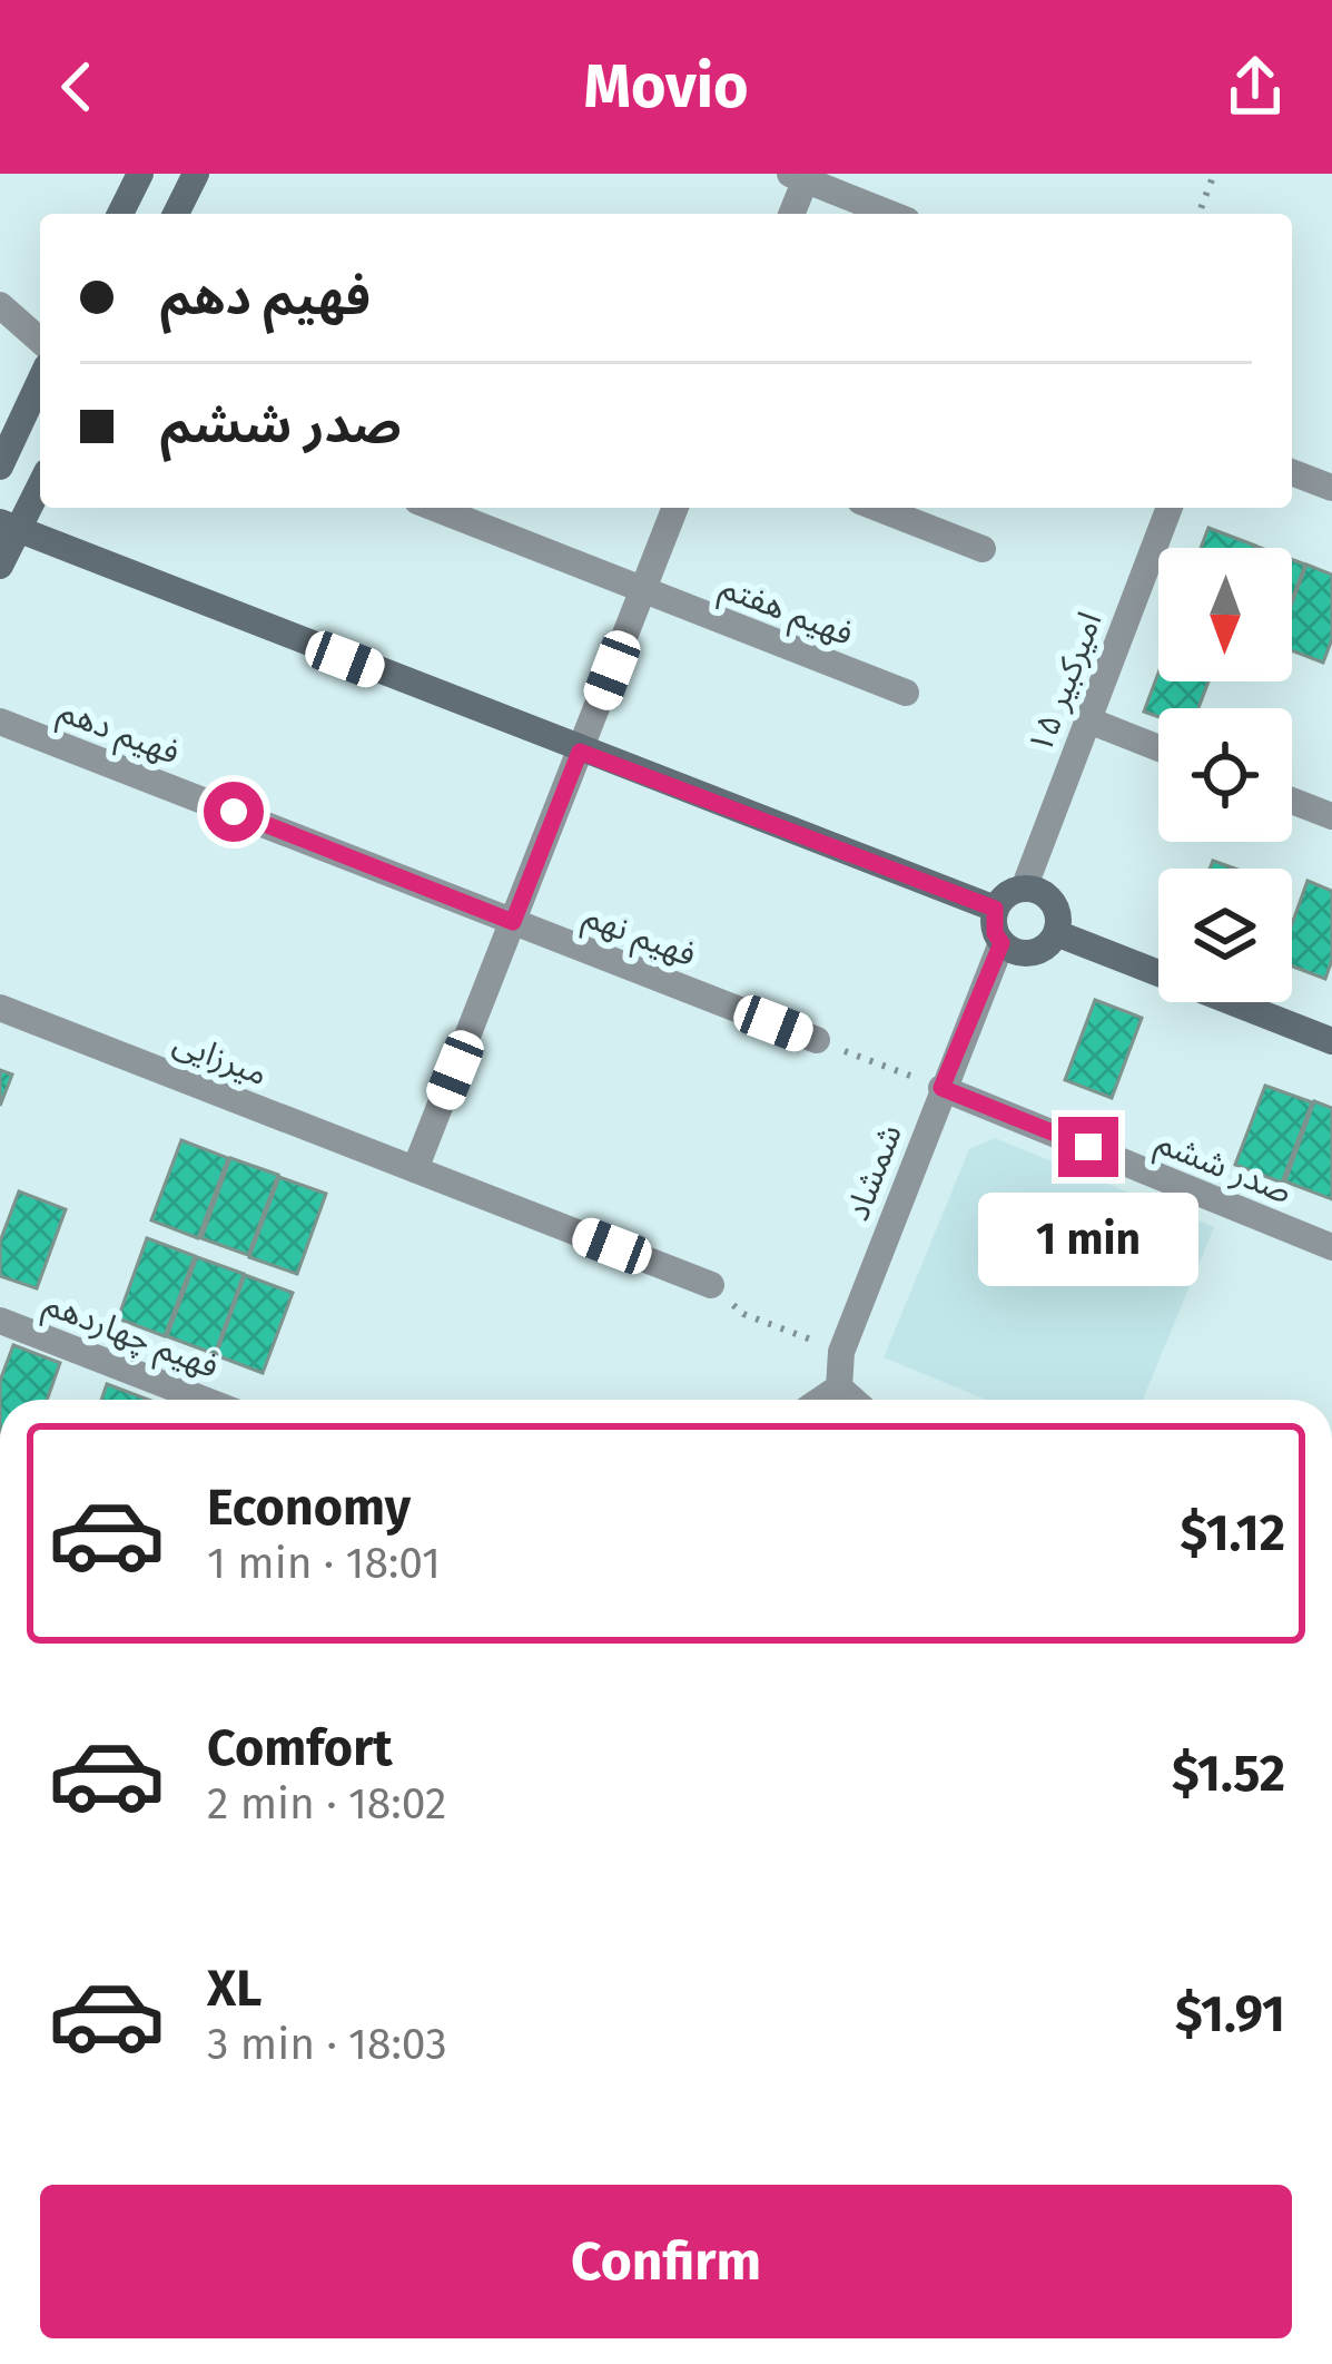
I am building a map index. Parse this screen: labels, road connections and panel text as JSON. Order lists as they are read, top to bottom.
{
  "streets": {
    "street": [
      "فهیم هفتم",
      "امیرکبیر ۱۵",
      "فهیم دهم",
      "فهیم نهم",
      "میرزایی",
      "صدر ششم",
      "شمشاد",
      "فهیم چهاردهم"
    ]
  },
  "crossings": [
    ["امیرکبیر ۱۵", "شمشاد"],
    ["فهیم دهم", "فهیم نهم"],
    ["صدر ششم", "شمشاد"]
  ],
  "north": "bottom",
  "page": {
    "header": "Movio",
    "banner": ["فهیم دهم", "صدر ششم"],
    "bubble": "1 min",
    "list": [
      {
        "name": "Economy",
        "note": "1 min · 18:01",
        "value": "$1.12"
      },
      {
        "name": "Comfort",
        "note": "2 min · 18:02",
        "value": "$1.52"
      },
      {
        "name": "XL",
        "note": "3 min · 18:03",
        "value": "$1.91"
      }
    ],
    "buttons": "Confirm"
  }
}
